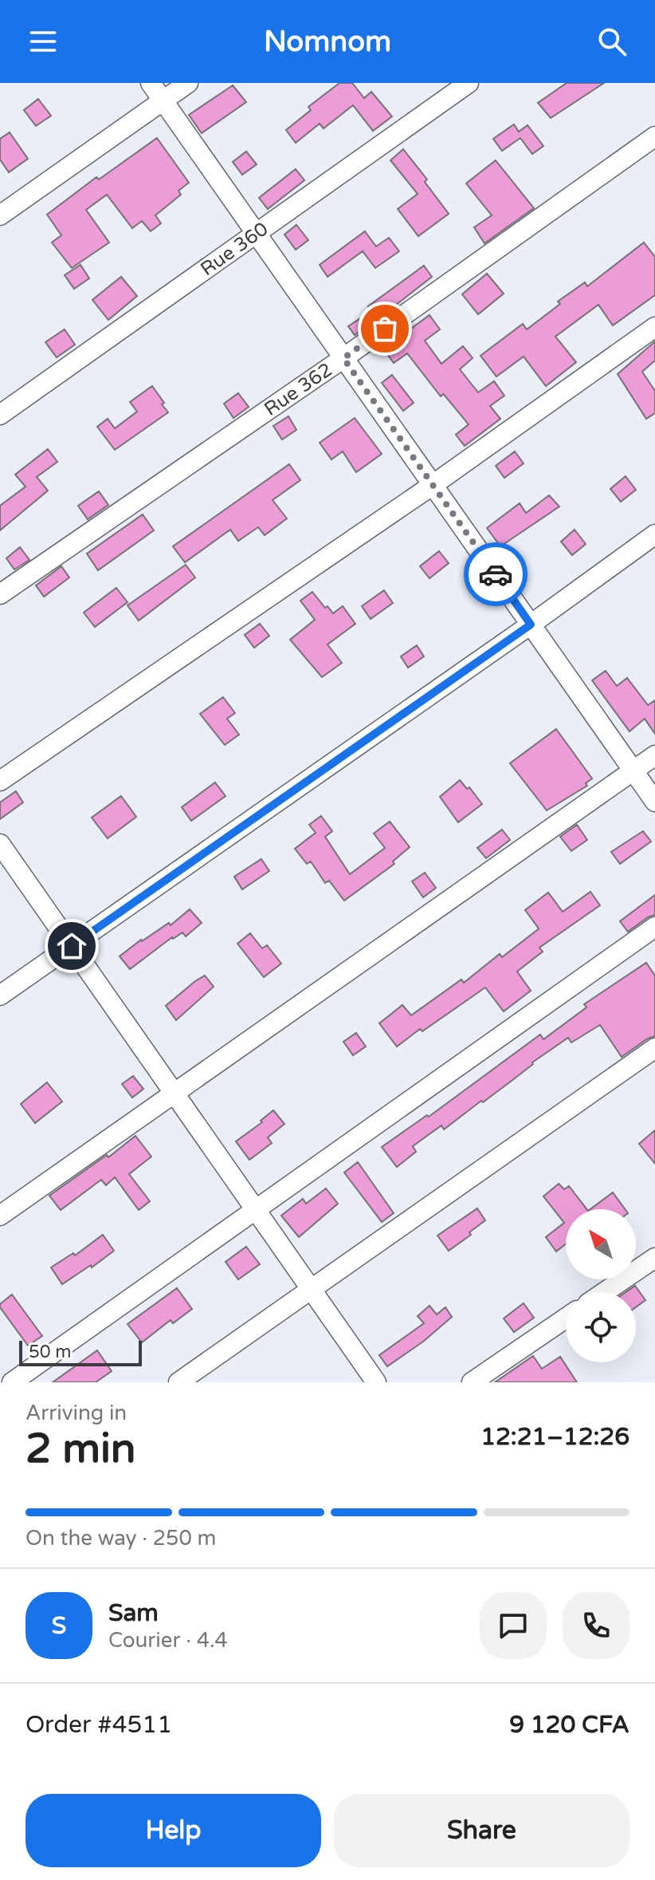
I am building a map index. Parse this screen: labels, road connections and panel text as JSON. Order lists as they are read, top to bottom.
{
  "streets": {
    "street": ["Rue 360", "Rue 362"]
  },
  "scale_bar": "50 m",
  "north": "top left",
  "page": {
    "header": "Nomnom",
    "scale": "50 m",
    "heading": ["2 min", "Arriving in", "12:21–12:26"],
    "panel": [
      "Sam",
      "Courier · 4.4",
      "Order #4511",
      "9 120 CFA"
    ],
    "bar": "On the way · 250 m",
    "round": "S",
    "buttons": ["Help", "Share"]
  }
}
